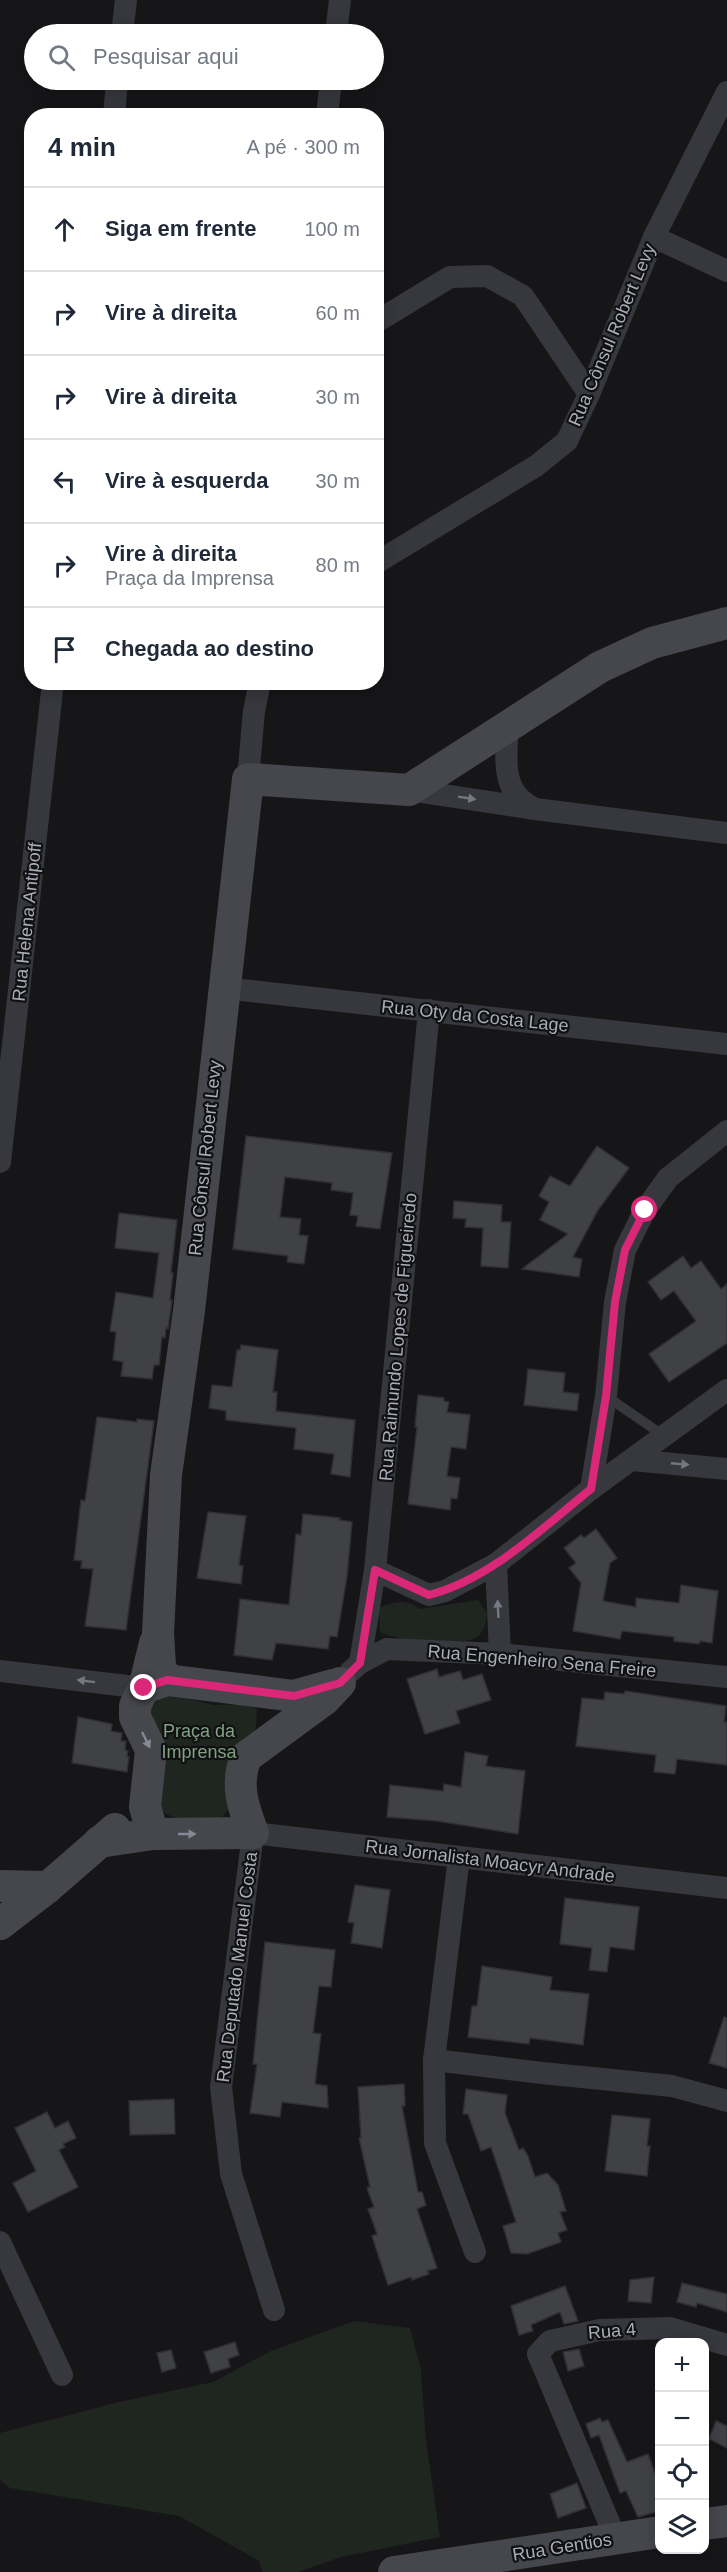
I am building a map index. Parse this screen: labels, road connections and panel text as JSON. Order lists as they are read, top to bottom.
{
  "streets": {
    "street": [
      "Rua Cônsul Robert Levy",
      "Rua Helena Antipoff",
      "Rua Oty da Costa Lage",
      "Rua Raimundo Lopes de Figueiredo",
      "Rua Engenheiro Sena Freire",
      "Rua Jornalista Moacyr Andrade",
      "Rua Deputado Manuel Costa",
      "Rua 4",
      "Rua Gentios"
    ]
  },
  "crossings": [
    ["Rua Cônsul Robert Levy", "Rua Oty da Costa Lage"],
    ["Rua Oty da Costa Lage", "Rua Raimundo Lopes de Figueiredo"],
    ["Rua Raimundo Lopes de Figueiredo", "Rua Engenheiro Sena Freire"],
    ["Rua Jornalista Moacyr Andrade", "Rua Deputado Manuel Costa"],
    ["Rua 4", "Rua Gentios"]
  ],
  "parks": ["Praça da Imprensa"],
  "page": {
    "search": "Pesquisar aqui",
    "heading": ["4 min", "A pé · 300 m"],
    "list": [
      ["Siga em frente", "100 m"],
      ["Vire à direita", "60 m"],
      ["Vire à direita", "30 m"],
      ["Vire à esquerda", "30 m"],
      ["Vire à direita", "Praça da Imprensa", "80 m"],
      "Chegada ao destino"
    ],
    "map_buttons": ["+", "−"]
  }
}
